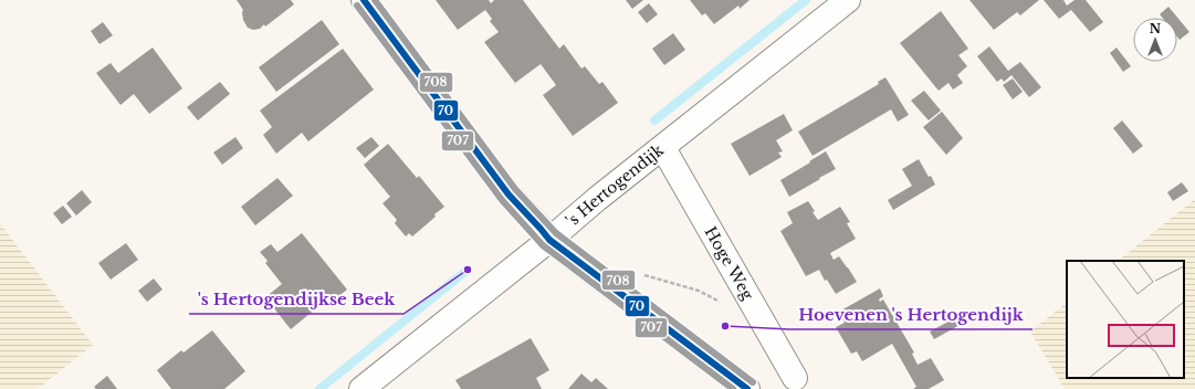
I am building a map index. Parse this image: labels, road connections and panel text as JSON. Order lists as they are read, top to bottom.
{
  "streets": {
    "street": ["'s Hertogendijk", "Hoge Weg"]
  },
  "crossings": [
    ["'s Hertogendijk", "Hoge Weg"]
  ],
  "places": ["'s Hertogendijkse Beek", "Hoevenen 's Hertogendijk"],
  "lines": ["transit line 70", "transit line 708", "transit line 707"],
  "north": "top"
}
